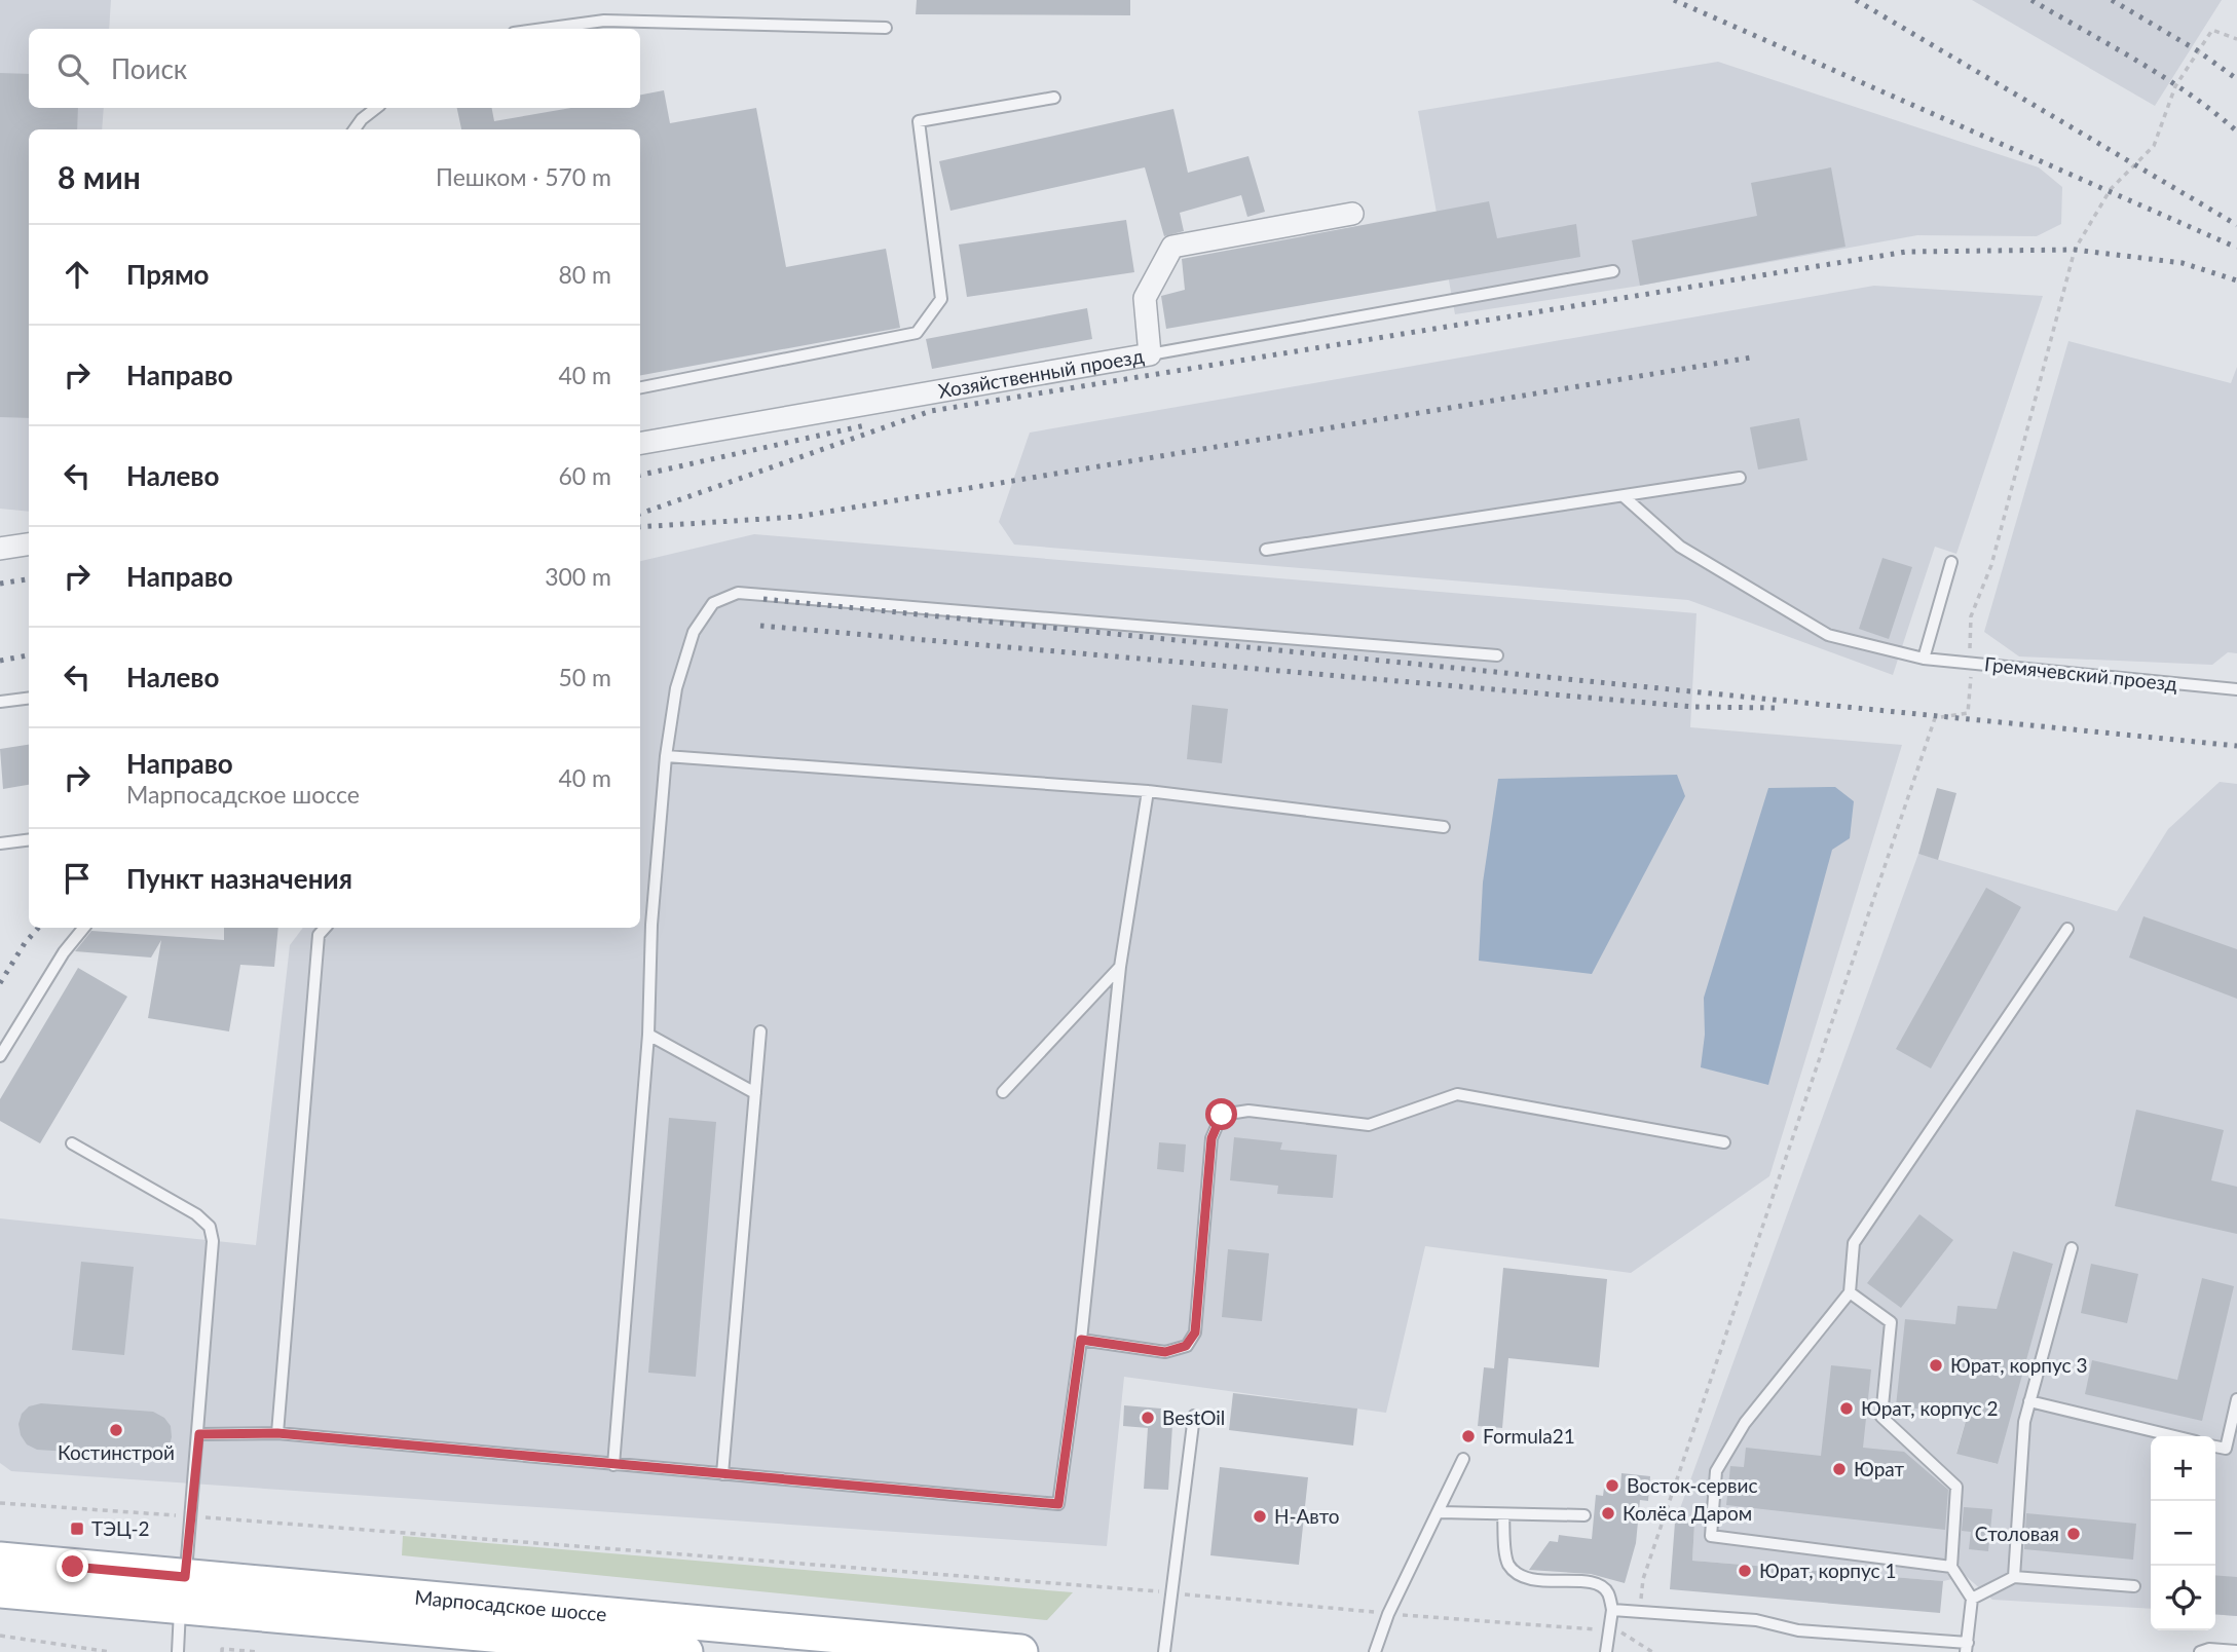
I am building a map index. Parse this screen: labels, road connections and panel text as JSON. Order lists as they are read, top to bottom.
{
  "streets": {
    "main road": ["Марпосадское шоссе"],
    "street": ["Хозяйственный проезд"],
    "lane": ["Гремячевский проезд"]
  },
  "places": {
    "other": [
      "Юрат, корпус 3",
      "Юрат, корпус 2",
      "BestOil",
      "Костинстрой",
      "Formula21",
      "Юрат",
      "Восток-сервис",
      "Колёса Даром",
      "Н-Авто",
      "Столовая",
      "Юрат, корпус 1"
    ],
    "transit": ["ТЭЦ-2"]
  },
  "page": {
    "search": "Поиск",
    "heading": ["8 мин", "Пешком · 570 m"],
    "list": [
      ["Прямо", "80 m"],
      ["Направо", "40 m"],
      ["Налево", "60 m"],
      ["Направо", "300 m"],
      ["Налево", "50 m"],
      ["Направо", "Марпосадское шоссе", "40 m"],
      "Пункт назначения"
    ],
    "map_buttons": ["+", "−"]
  }
}
